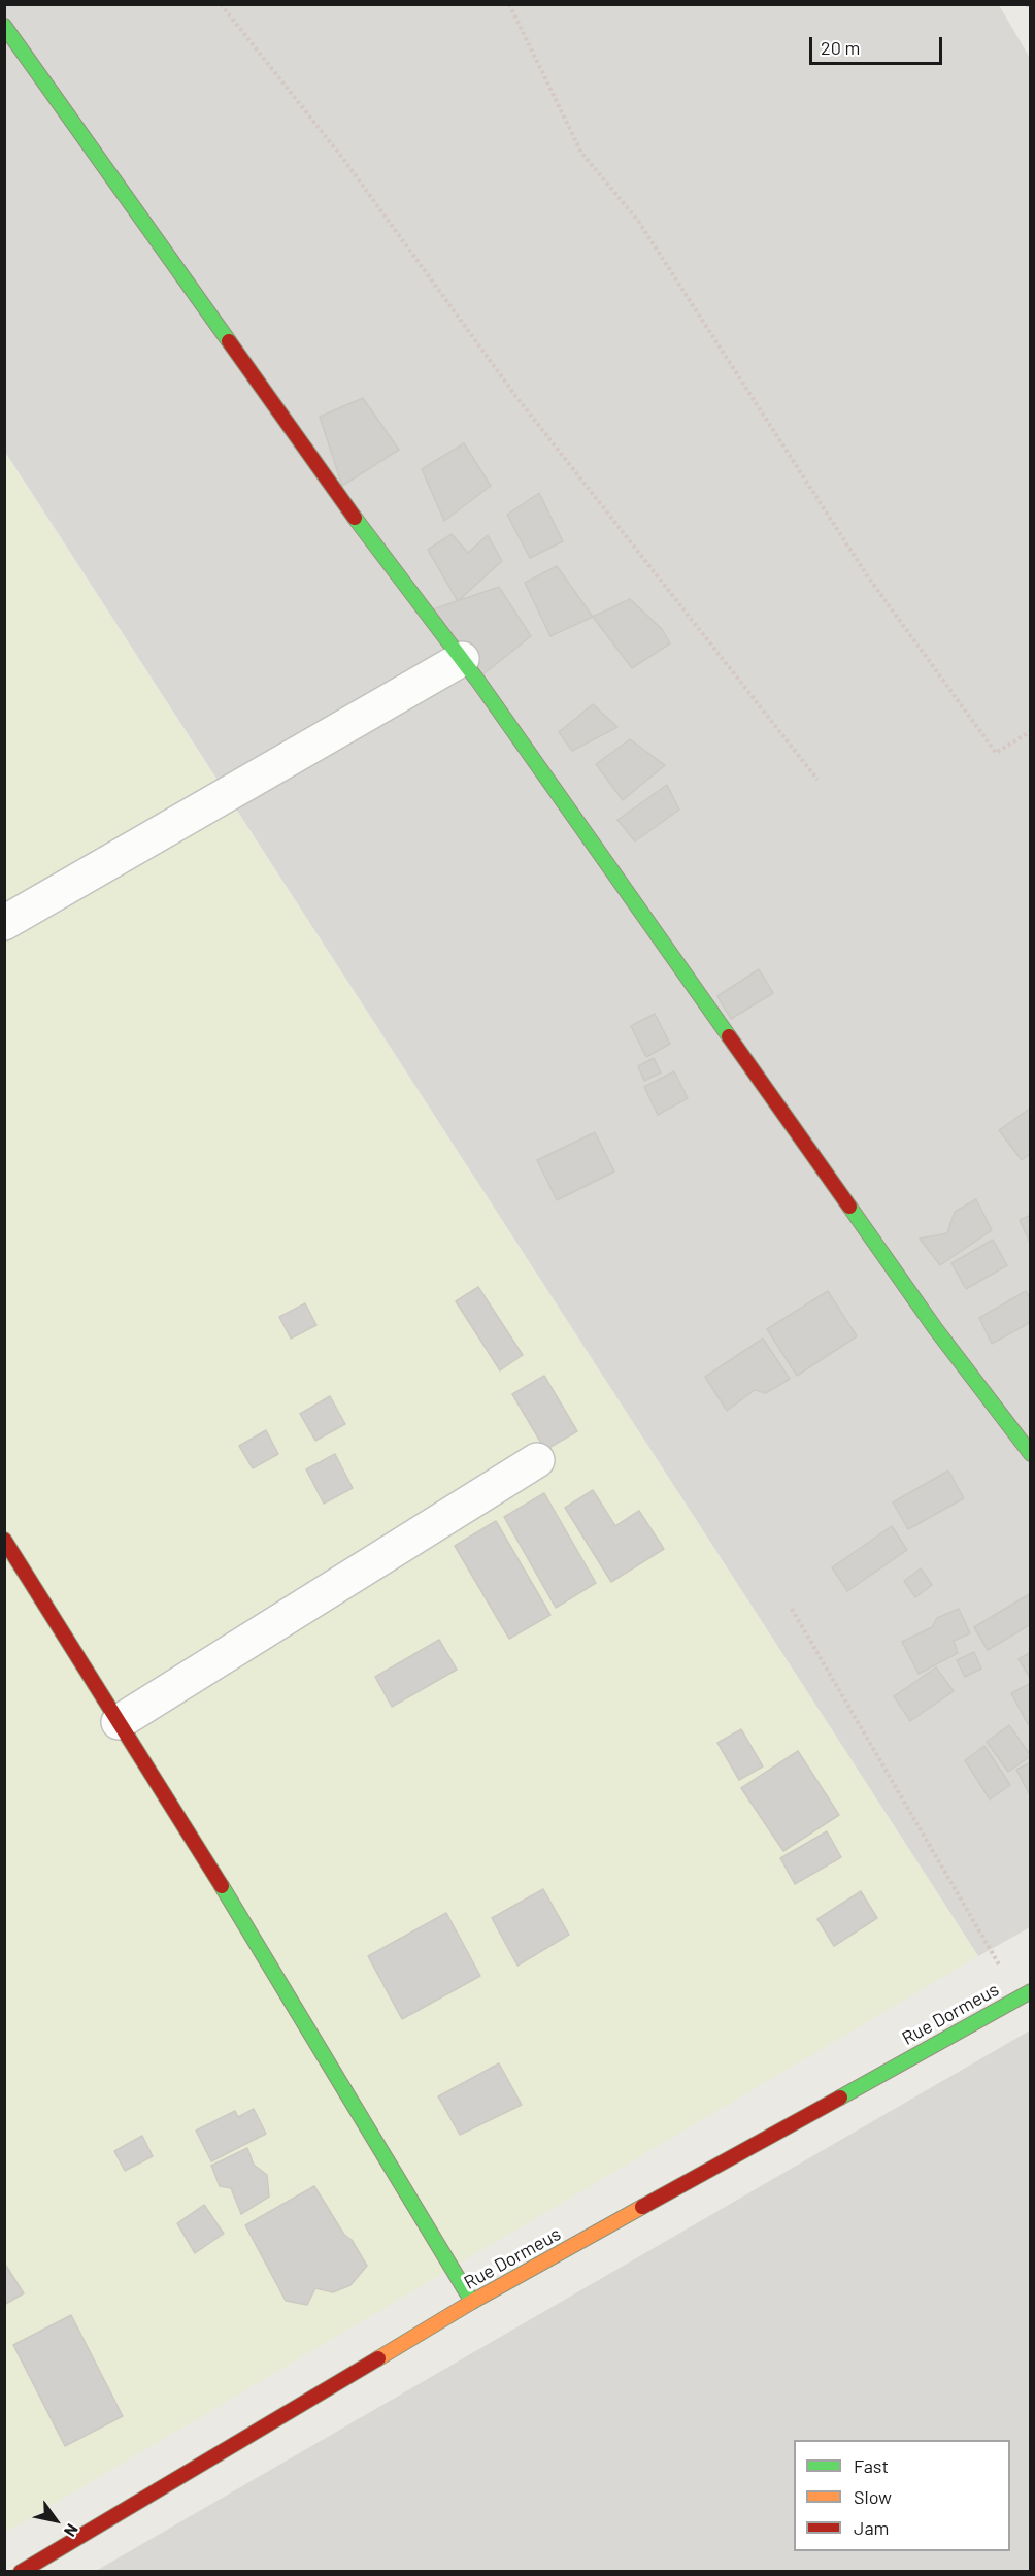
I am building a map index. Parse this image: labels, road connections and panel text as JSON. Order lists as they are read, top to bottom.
{
  "streets": {
    "street": ["Rue Dormeus"]
  },
  "legend": ["Fast", "Slow", "Jam"],
  "scale_bar": "20 m",
  "north": "bottom right"
}
